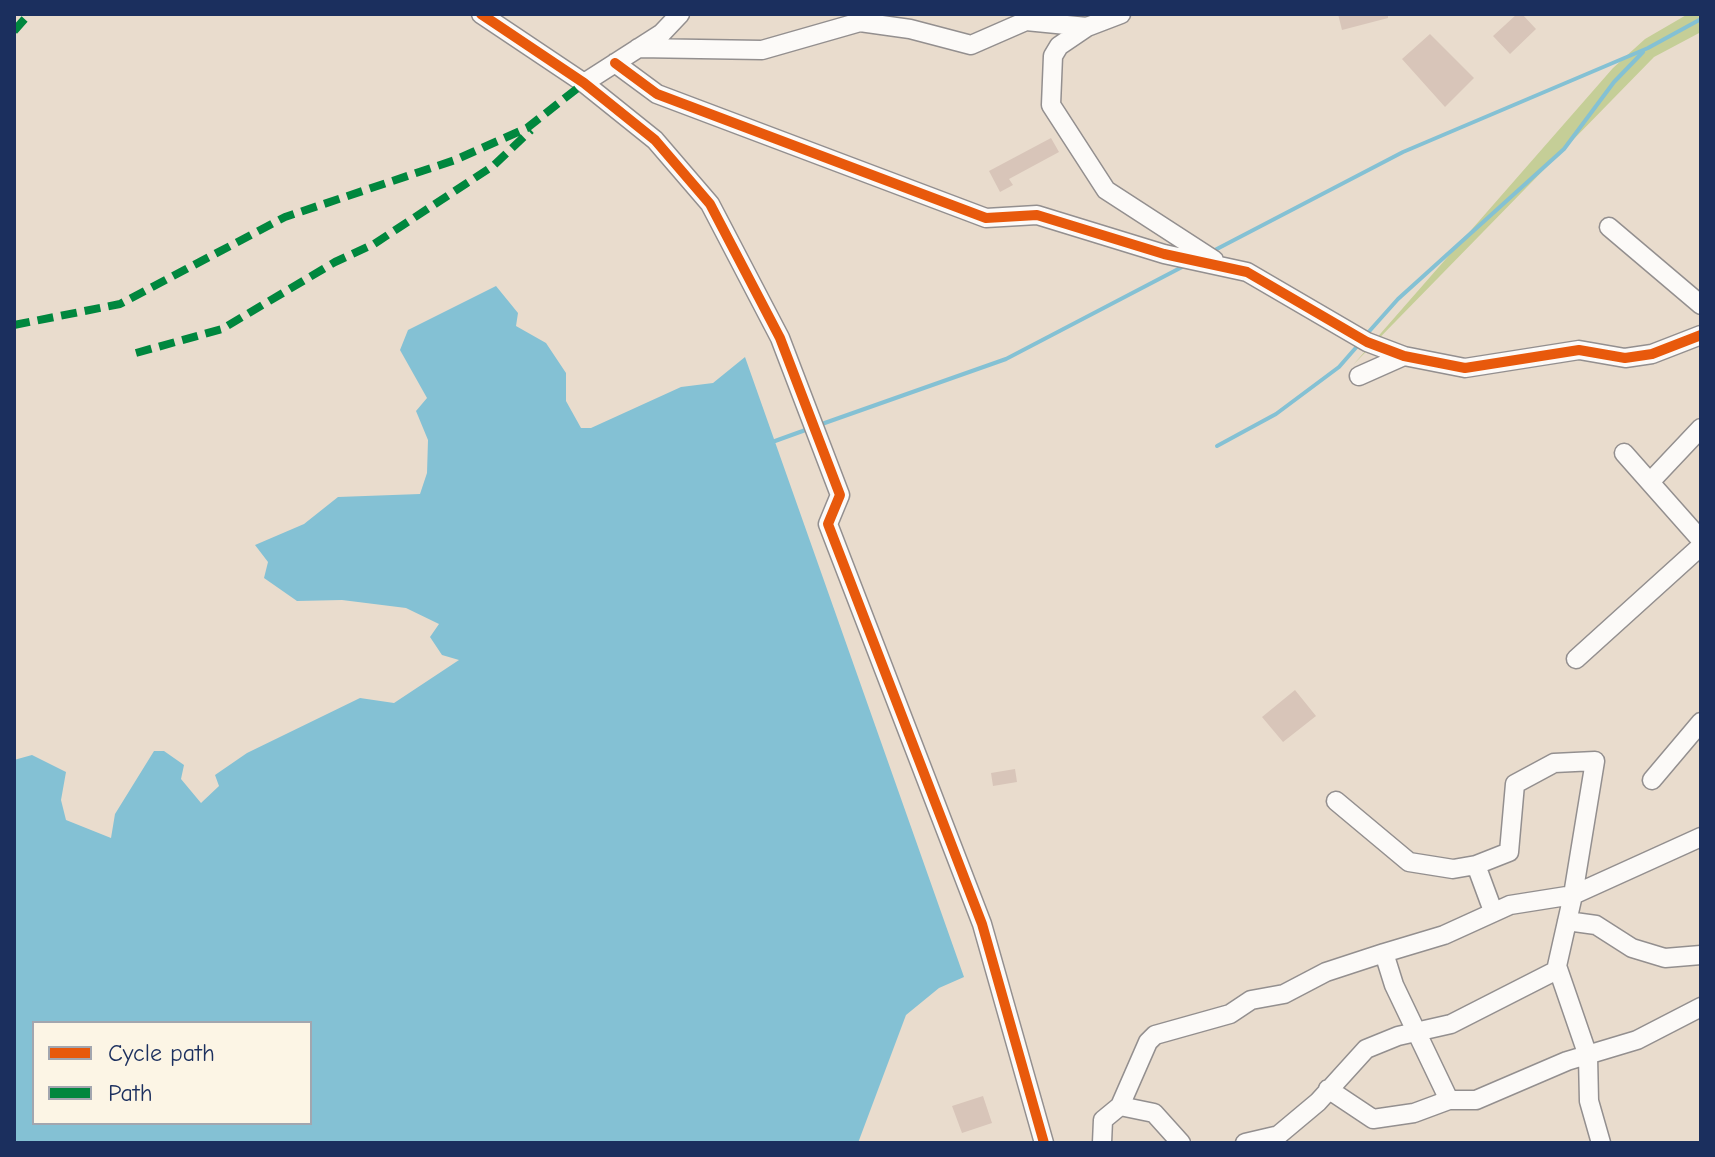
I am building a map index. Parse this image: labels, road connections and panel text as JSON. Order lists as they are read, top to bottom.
{
  "legend": ["Cycle path", "Path"]
}
